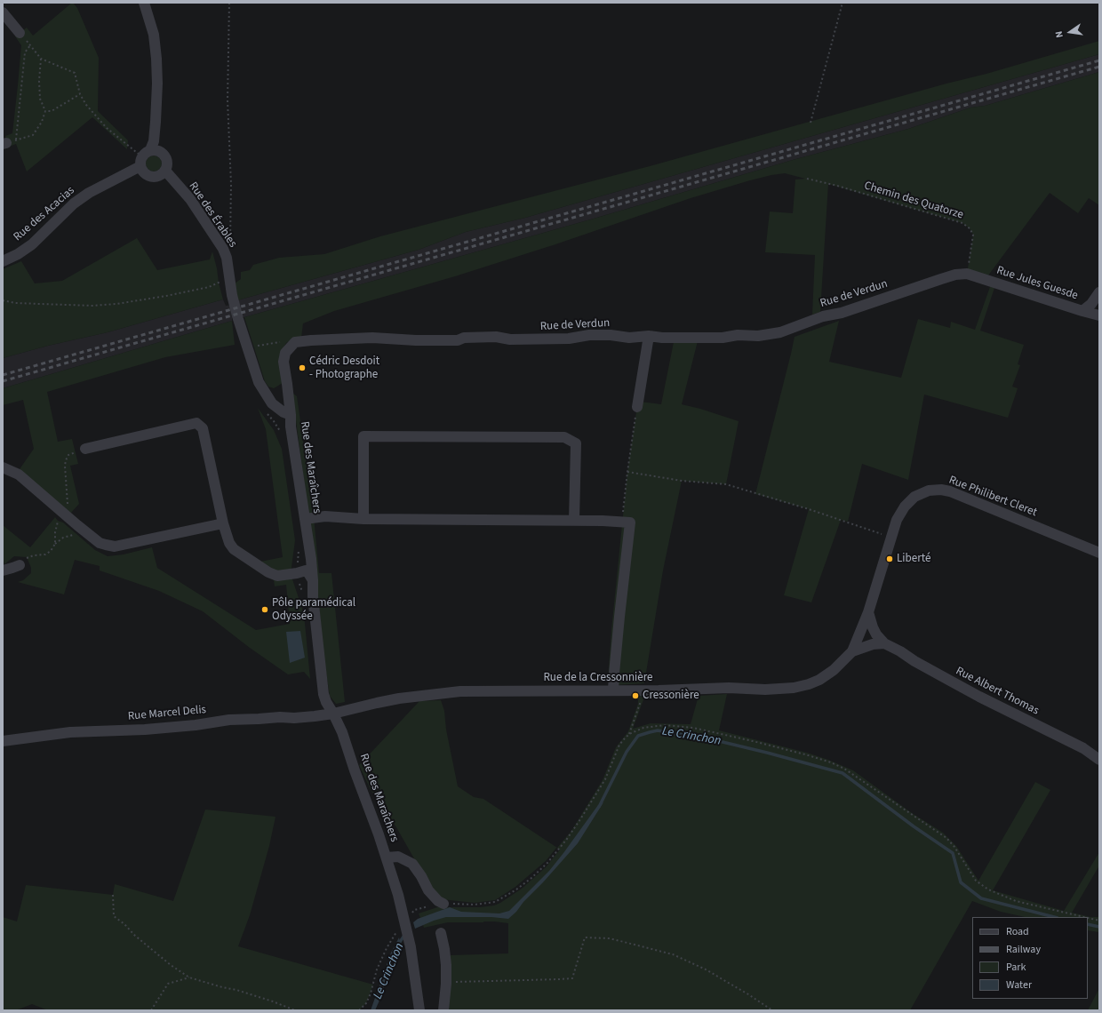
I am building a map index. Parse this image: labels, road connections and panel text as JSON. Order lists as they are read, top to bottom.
{
  "streets": {
    "street": [
      "Rue des Acacias",
      "Rue des Érables",
      "Rue Jules Guesde",
      "Rue de Verdun",
      "Rue des Maraîchers",
      "Rue Philibert Cleret",
      "Rue de la Cressonnière",
      "Rue Albert Thomas",
      "Rue Marcel Delis"
    ],
    "path": ["Chemin des Quatorze"]
  },
  "crossings": [
    ["Chemin des Quatorze", "Rue Jules Guesde"],
    ["Chemin des Quatorze", "Rue de Verdun"],
    ["Rue des Acacias", "Rue des Érables"],
    ["Rue des Érables", "Rue des Maraîchers"],
    ["Rue Jules Guesde", "Rue de Verdun"],
    ["Rue des Maraîchers", "Rue de la Cressonnière"],
    ["Rue des Maraîchers", "Rue Marcel Delis"],
    ["Rue Philibert Cleret", "Rue de la Cressonnière"],
    ["Rue Philibert Cleret", "Rue Albert Thomas"],
    ["Rue de la Cressonnière", "Rue Marcel Delis"]
  ],
  "water": ["Le Crinchon"],
  "places": [
    "Cédric Desdoit - Photographe",
    "Liberté",
    "Pôle paramédical Odyssée",
    "Cressonière"
  ],
  "legend": [
    "Road",
    "Railway",
    "Park",
    "Water"
  ],
  "north": "left"
}
